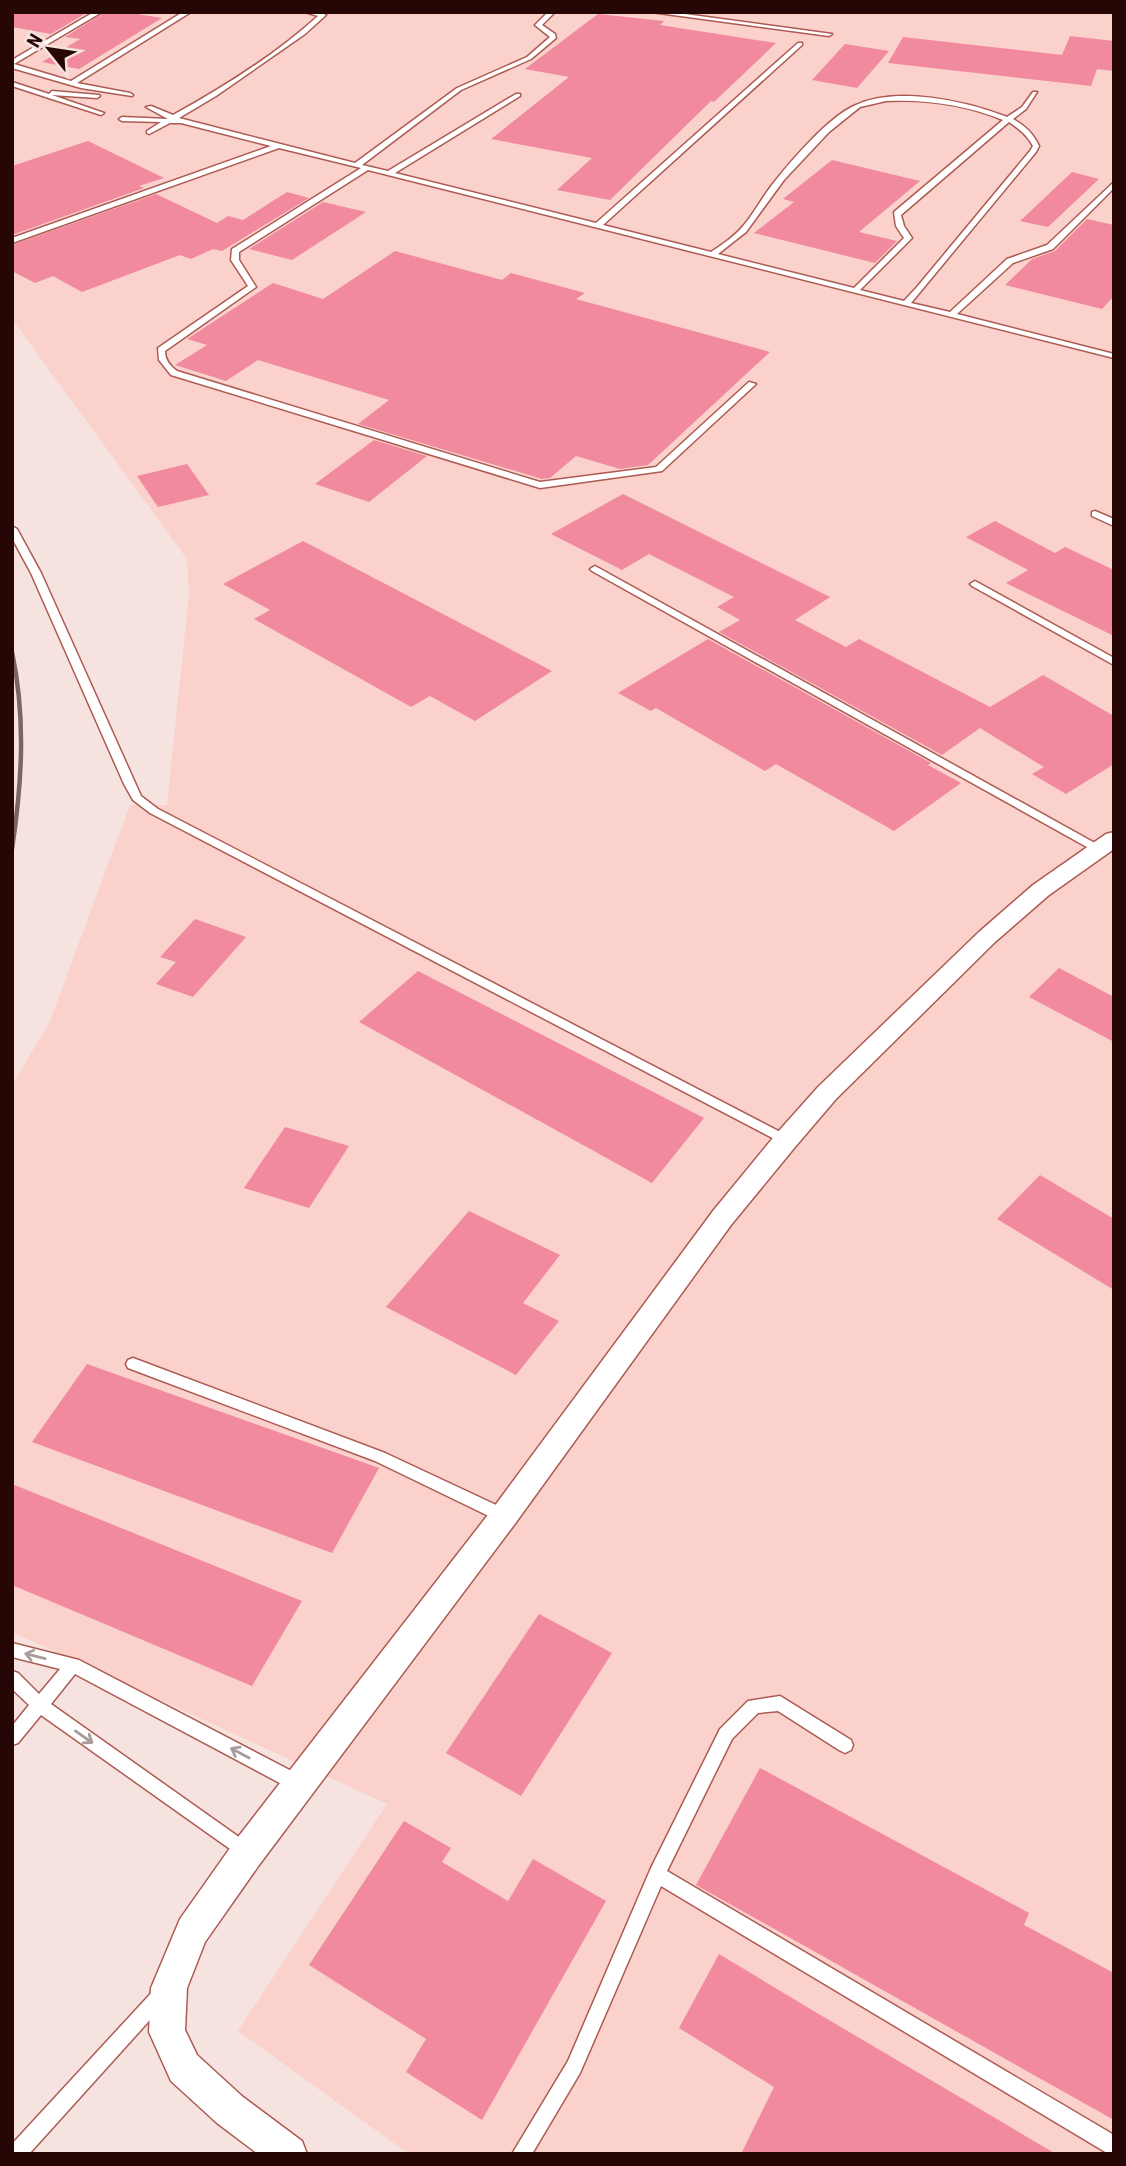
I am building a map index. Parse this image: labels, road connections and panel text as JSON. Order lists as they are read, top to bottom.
{
  "north": "top left"
}
